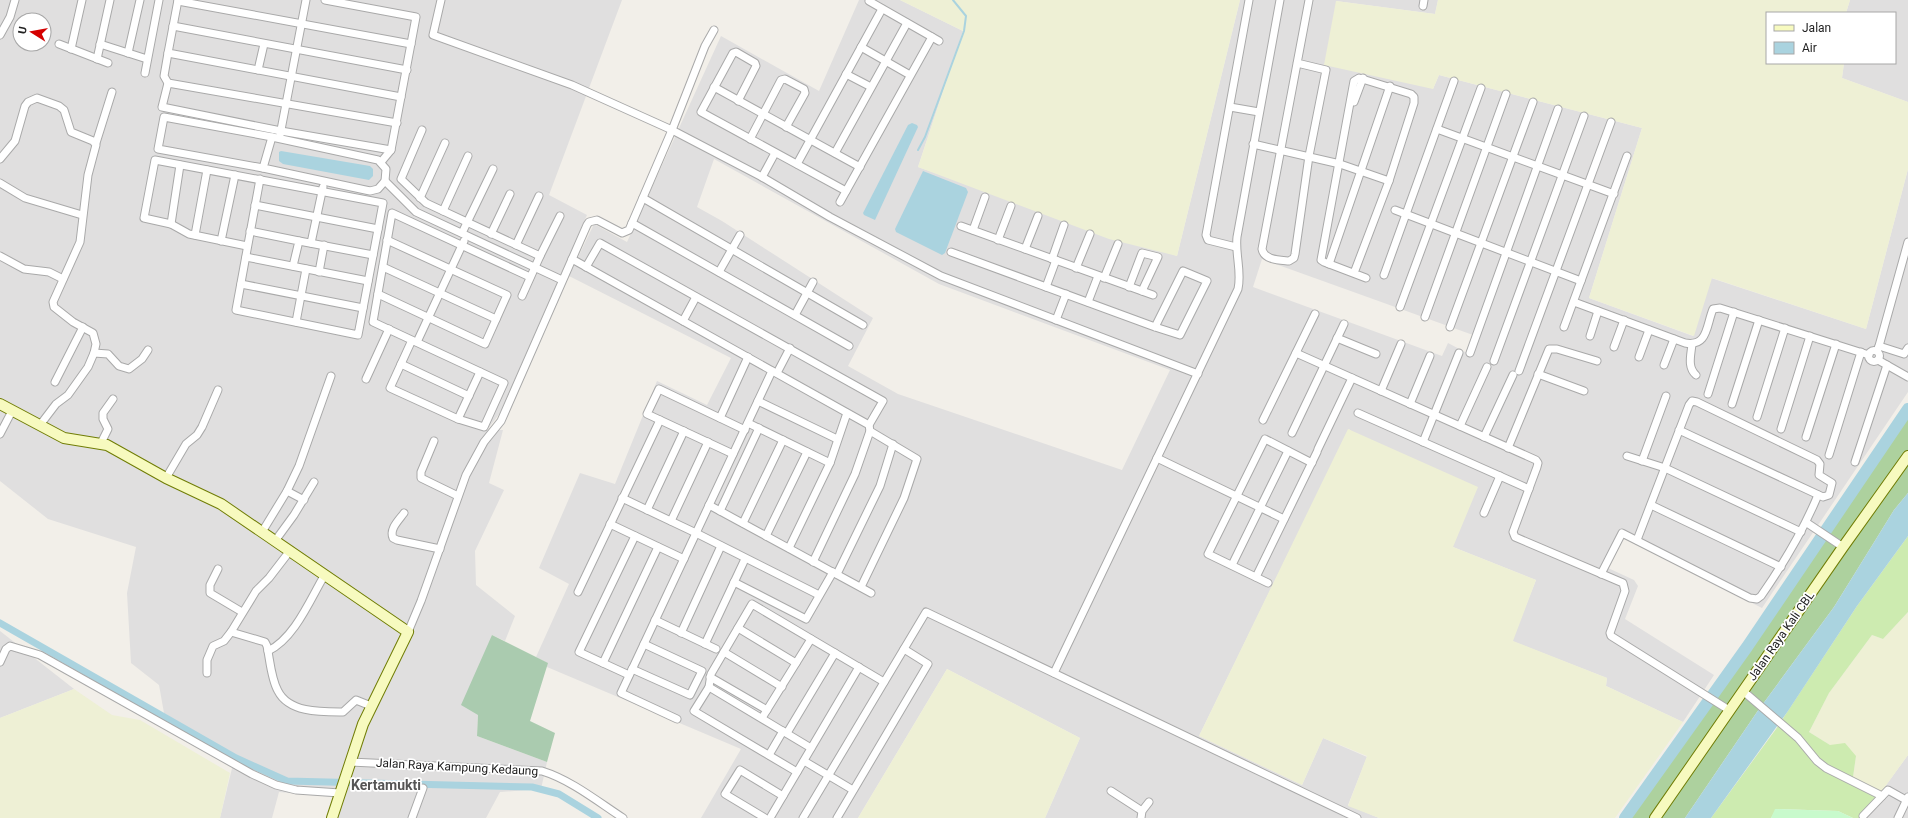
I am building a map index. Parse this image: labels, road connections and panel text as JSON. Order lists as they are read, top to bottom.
{
  "streets": {
    "main road": ["Jalan Raya Kali CBL"],
    "street": ["Jalan Raya Kampung Kedaung"]
  },
  "districts": ["Kertamukti"],
  "legend": ["Jalan", "Air"],
  "north": "left"
}
